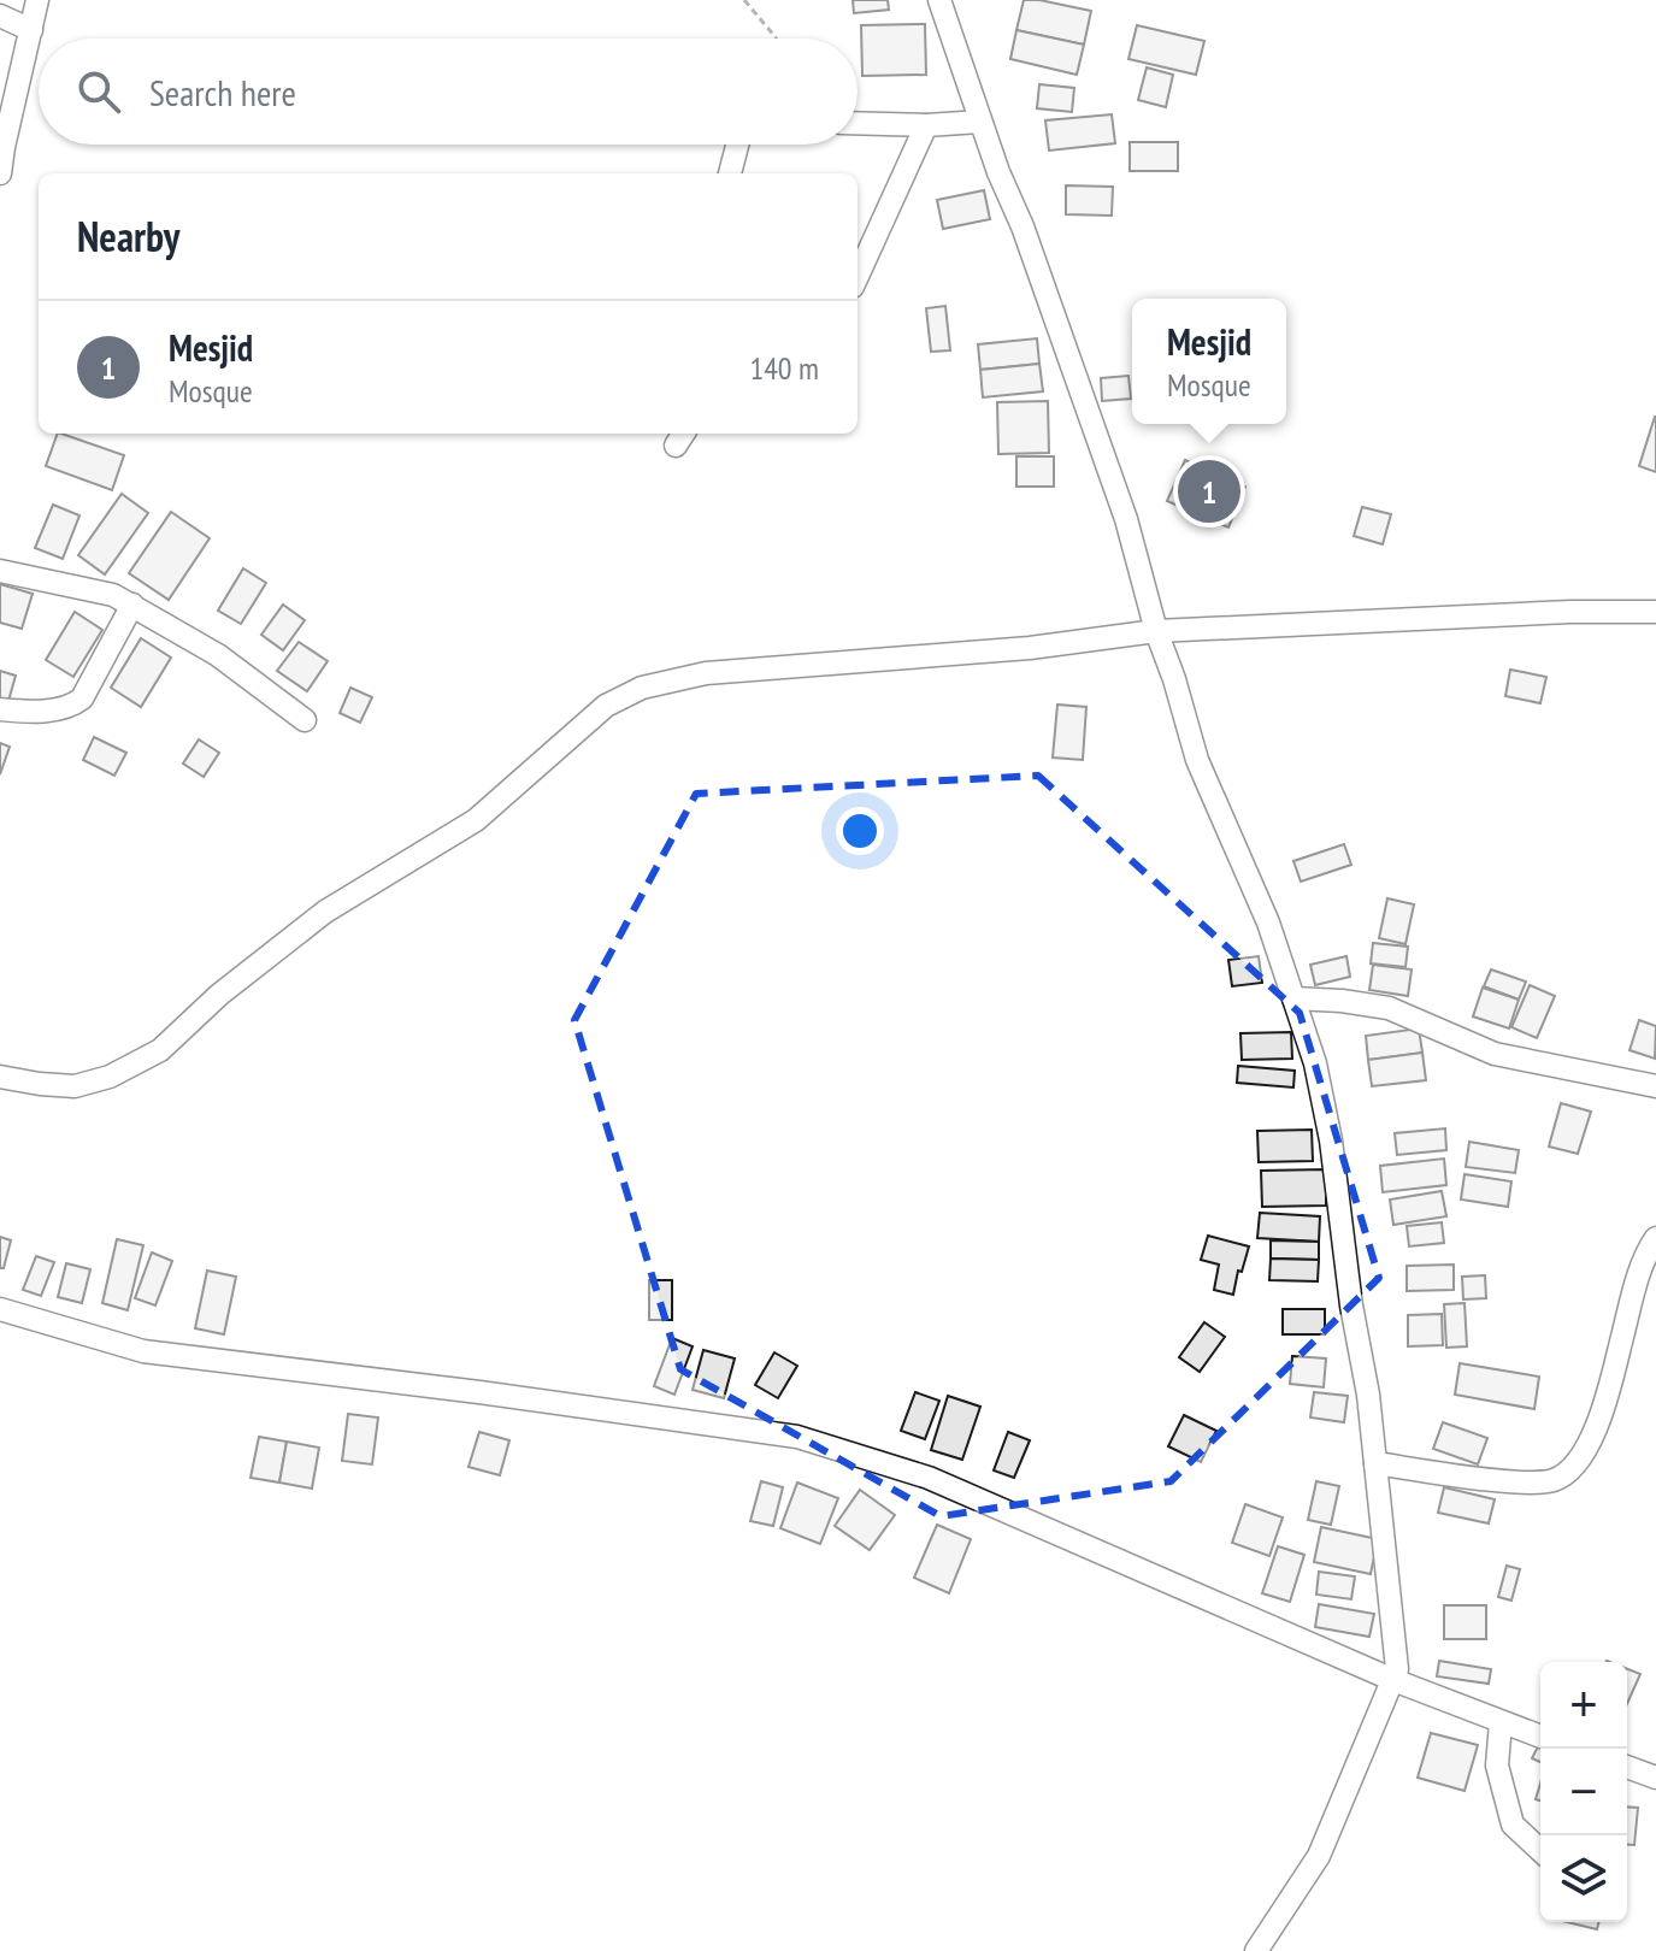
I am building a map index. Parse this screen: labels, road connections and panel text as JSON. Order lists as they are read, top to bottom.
{
  "page": {
    "search": "Search here",
    "heading": "Nearby",
    "popup": ["Mesjid", "Mosque"],
    "list": [
      {
        "mark": "1",
        "name": "Mesjid",
        "note": "Mosque",
        "value": "140 m"
      }
    ],
    "pins": "1",
    "map_buttons": ["+", "−"]
  }
}
